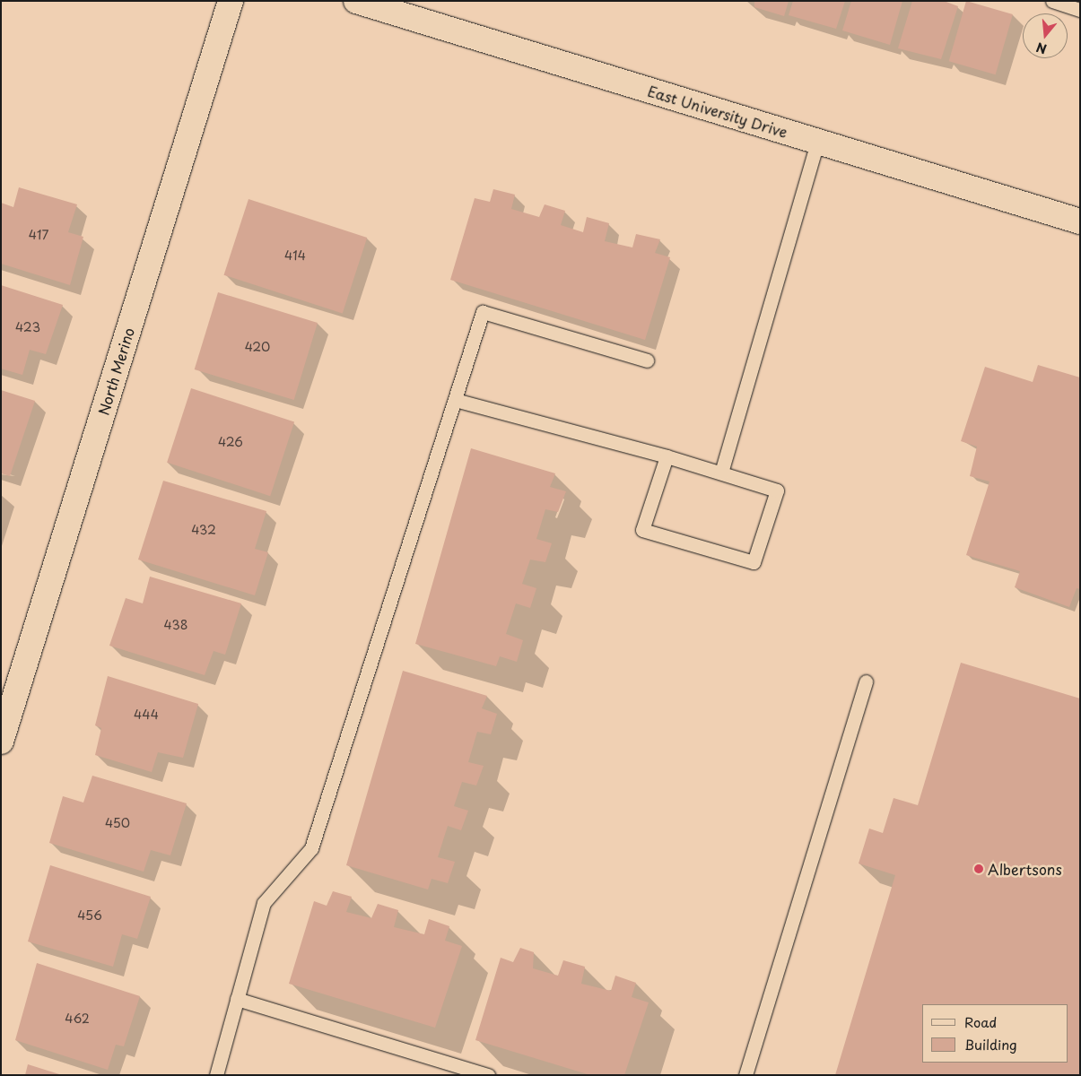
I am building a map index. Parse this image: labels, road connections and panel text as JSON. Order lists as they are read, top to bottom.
{
  "streets": {
    "street": ["East University Drive", "North Merino"]
  },
  "places": ["Albertsons"],
  "house_numbers": [
    "417",
    "414",
    "423",
    "420",
    "426",
    "432",
    "438",
    "444",
    "450",
    "456",
    "462"
  ],
  "legend": ["Road", "Building"],
  "north": "bottom"
}
